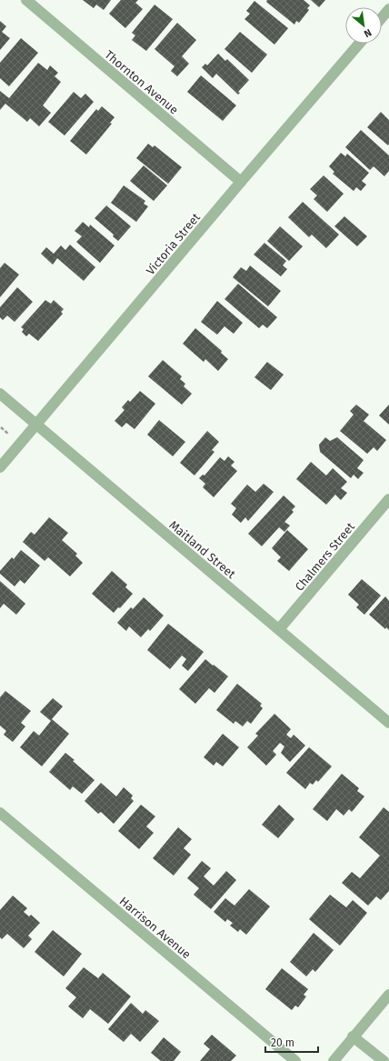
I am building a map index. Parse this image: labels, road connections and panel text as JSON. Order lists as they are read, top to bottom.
{
  "streets": {
    "street": [
      "Thornton Avenue",
      "Victoria Street",
      "Maitland Street",
      "Chalmers Street",
      "Harrison Avenue"
    ]
  },
  "crossings": [
    ["Thornton Avenue", "Victoria Street"],
    ["Victoria Street", "Maitland Street"],
    ["Maitland Street", "Chalmers Street"]
  ],
  "scale_bar": "20 m",
  "north": "bottom right"
}
